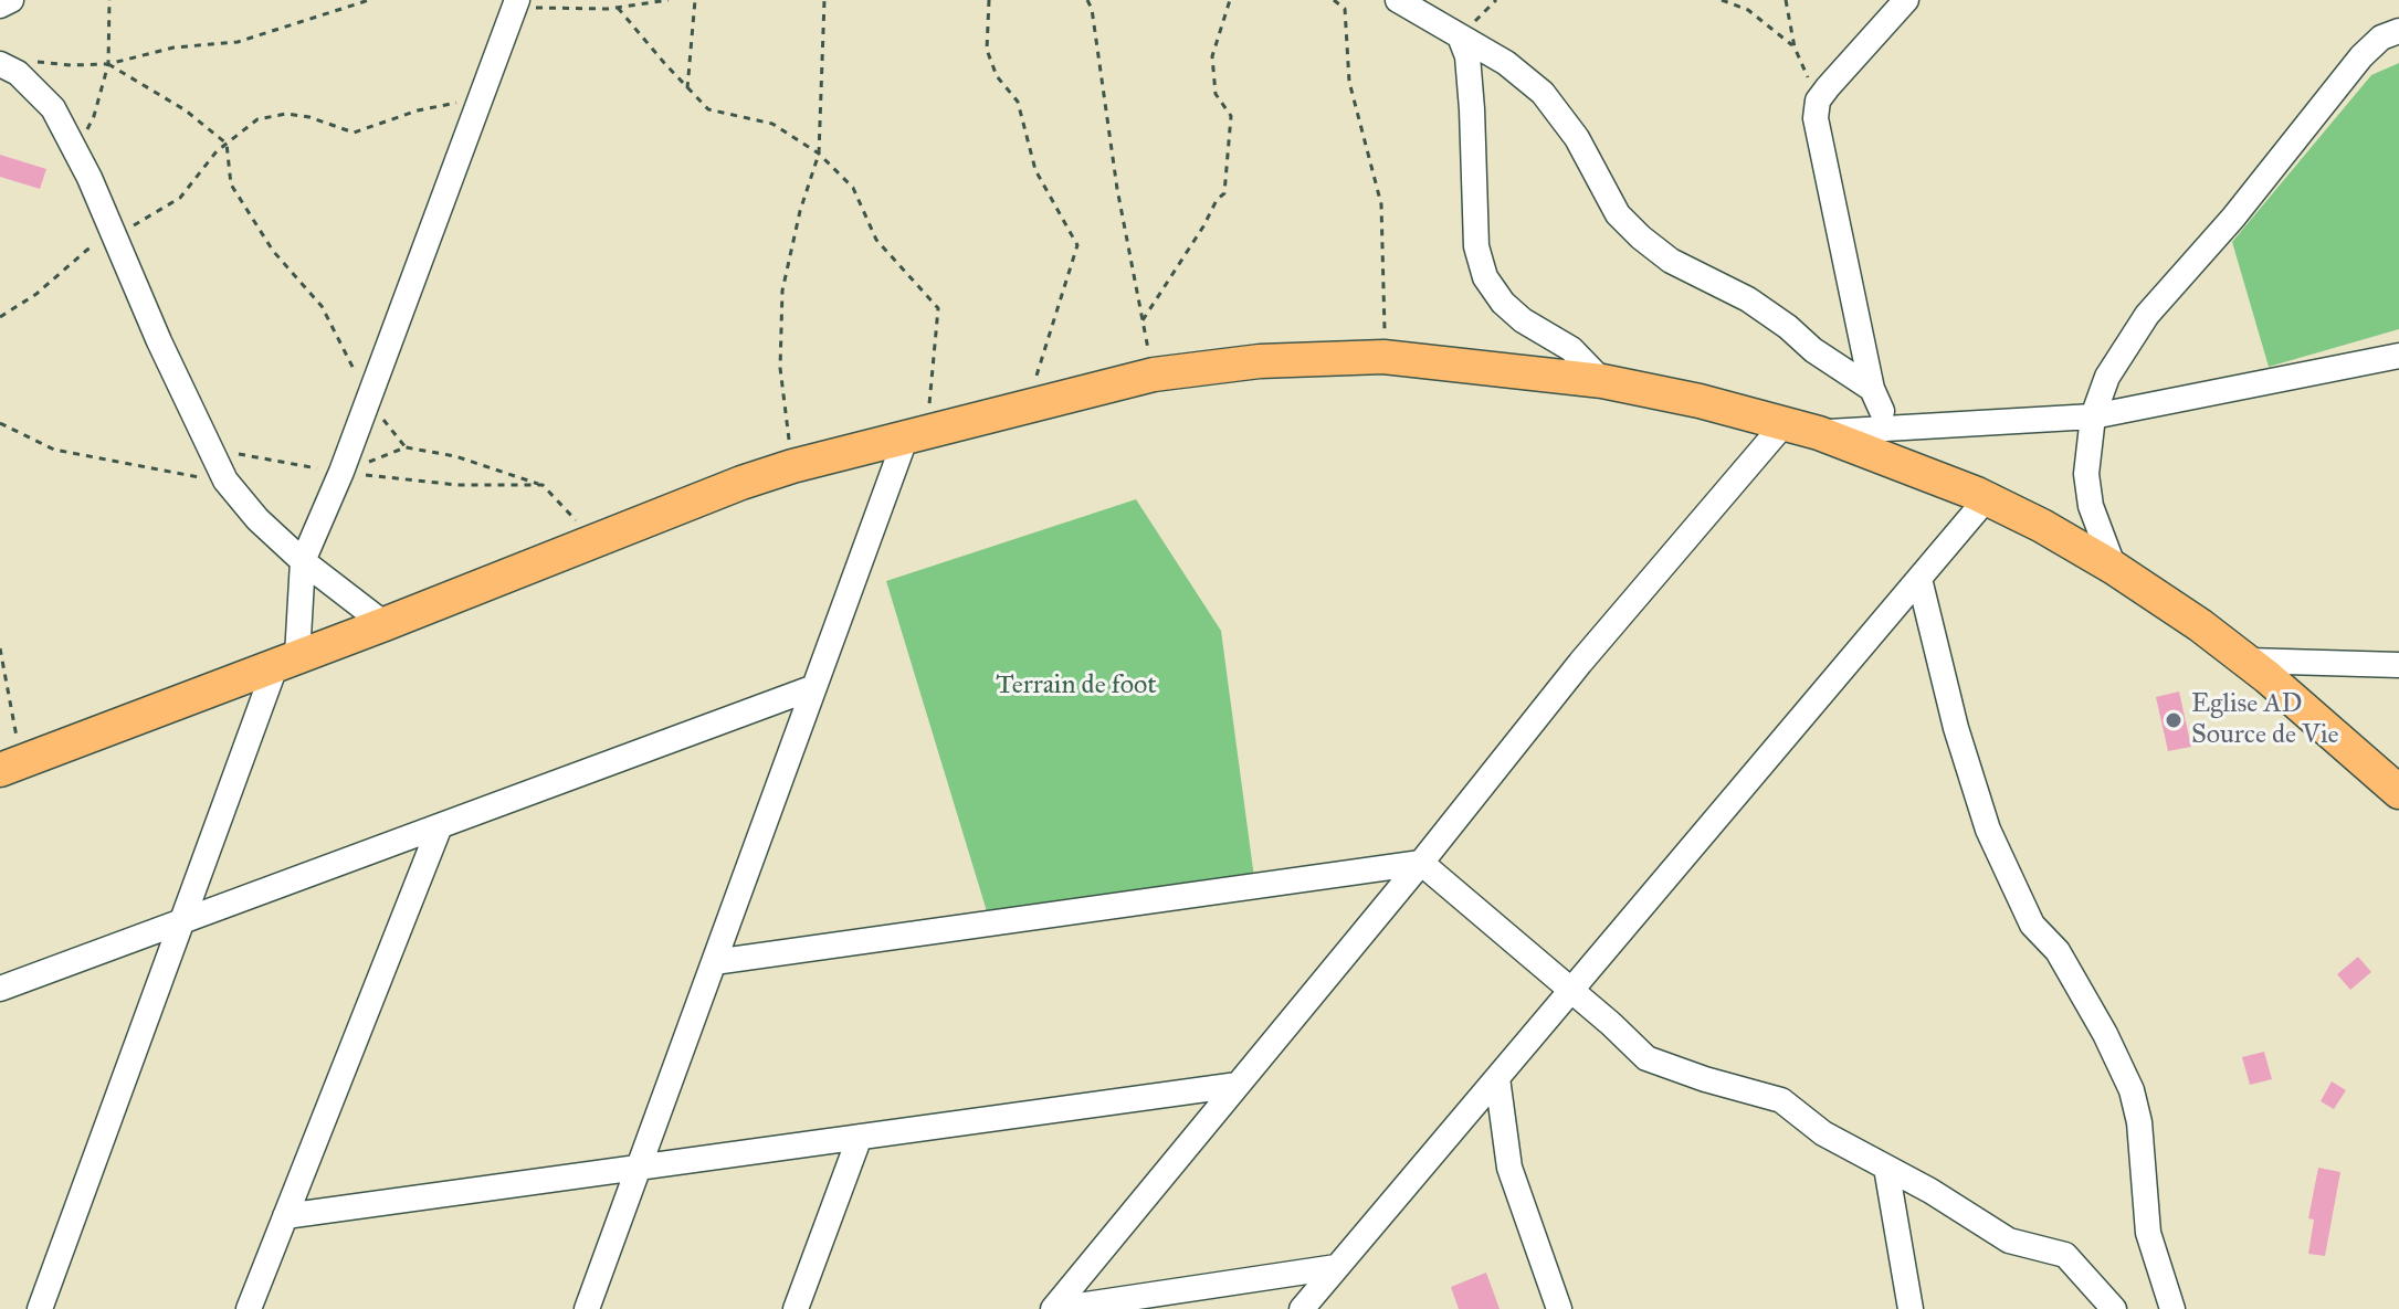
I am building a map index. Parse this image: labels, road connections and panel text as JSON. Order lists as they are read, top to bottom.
{
  "parks": ["Terrain de foot"],
  "places": ["Eglise AD Source de Vie"]
}
